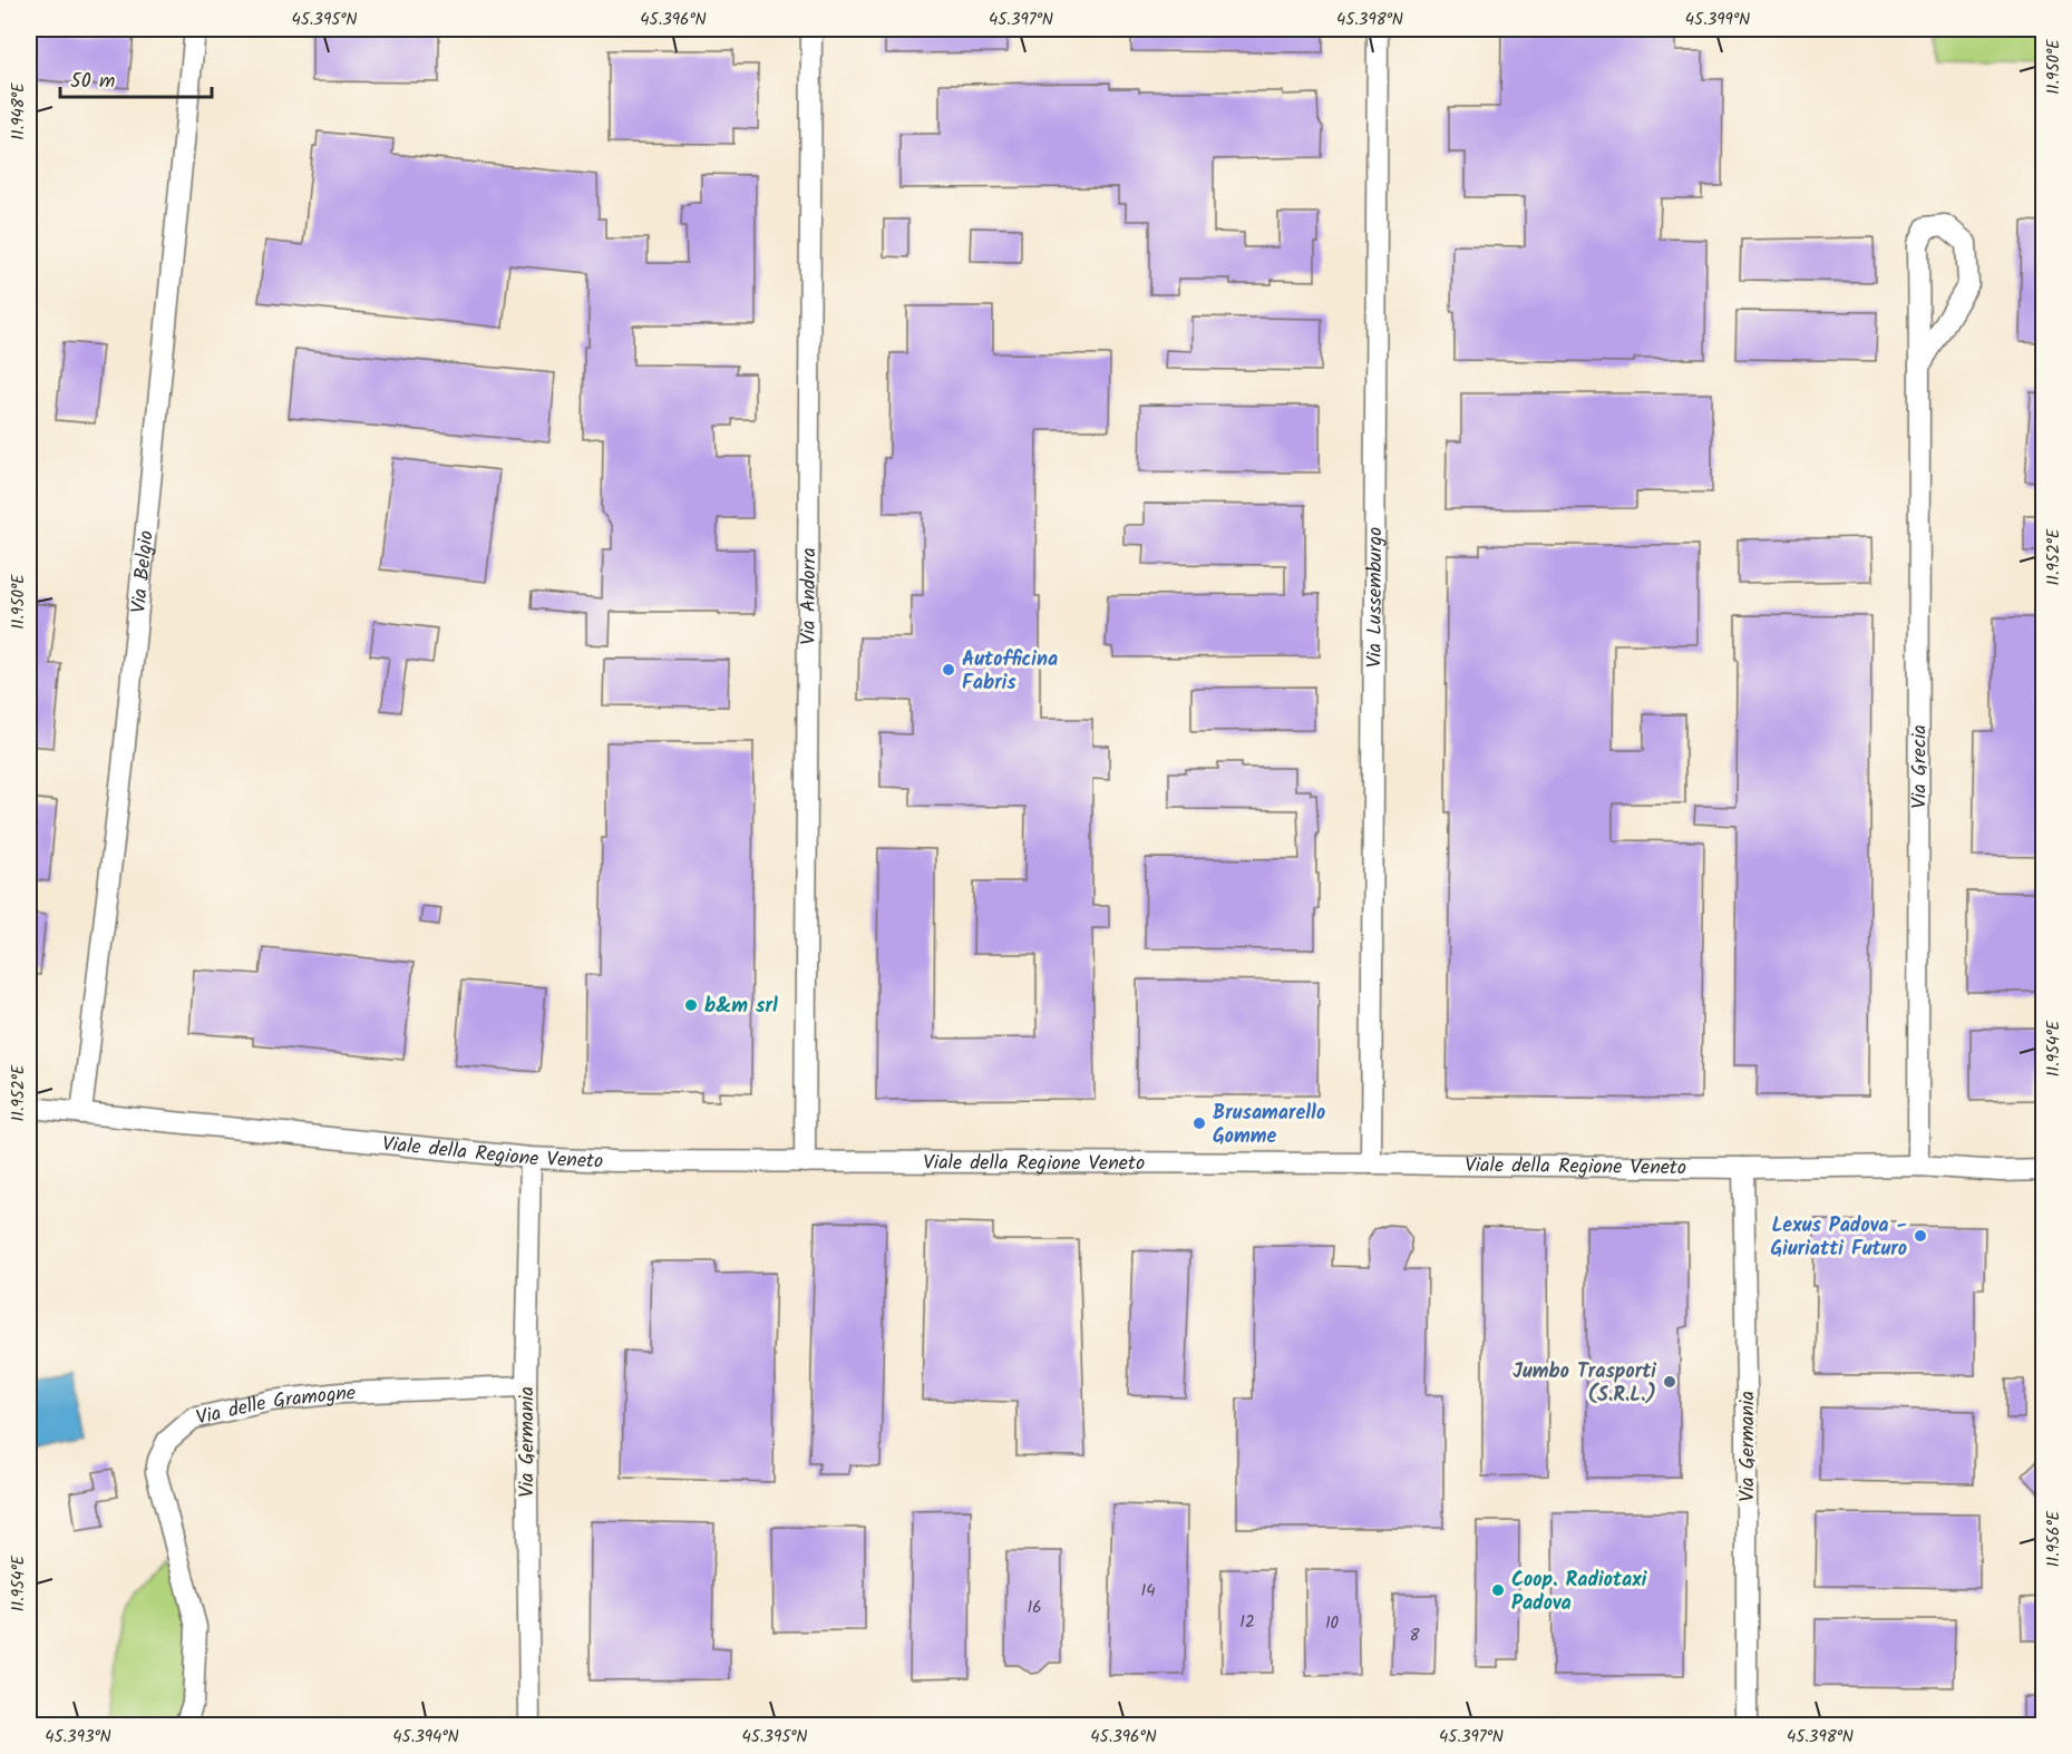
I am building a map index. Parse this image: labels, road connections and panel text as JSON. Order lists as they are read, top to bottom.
{
  "streets": {
    "street": [
      "Via Belgio",
      "Via Andorra",
      "Via Lussemburgo",
      "Via Grecia",
      "Viale della Regione Veneto",
      "Via delle Gramogne",
      "Via Germania"
    ]
  },
  "crossings": [
    ["Via Belgio", "Viale della Regione Veneto"],
    ["Via Andorra", "Viale della Regione Veneto"],
    ["Via Lussemburgo", "Viale della Regione Veneto"],
    ["Via Grecia", "Viale della Regione Veneto"],
    ["Viale della Regione Veneto", "Via Germania"],
    ["Via delle Gramogne", "Via Germania"]
  ],
  "places": [
    "Autofficina Fabris",
    "b&m srl",
    "Brusamarello Gomme",
    "Lexus Padova - Giuriatti Futuro",
    "Jumbo Trasporti (S.R.L.)",
    "Coop. Radiotaxi Padova"
  ],
  "house_numbers": [
    "14",
    "16",
    "12",
    "10",
    "8"
  ],
  "scale_bar": "50 m",
  "coordinates": [
    "45.395°N",
    "45.396°N",
    "45.397°N",
    "45.398°N",
    "45.399°N",
    "11.950°E",
    "11.948°E",
    "11.952°E",
    "11.954°E",
    "11.956°E",
    "45.393°N",
    "45.394°N"
  ]
}
